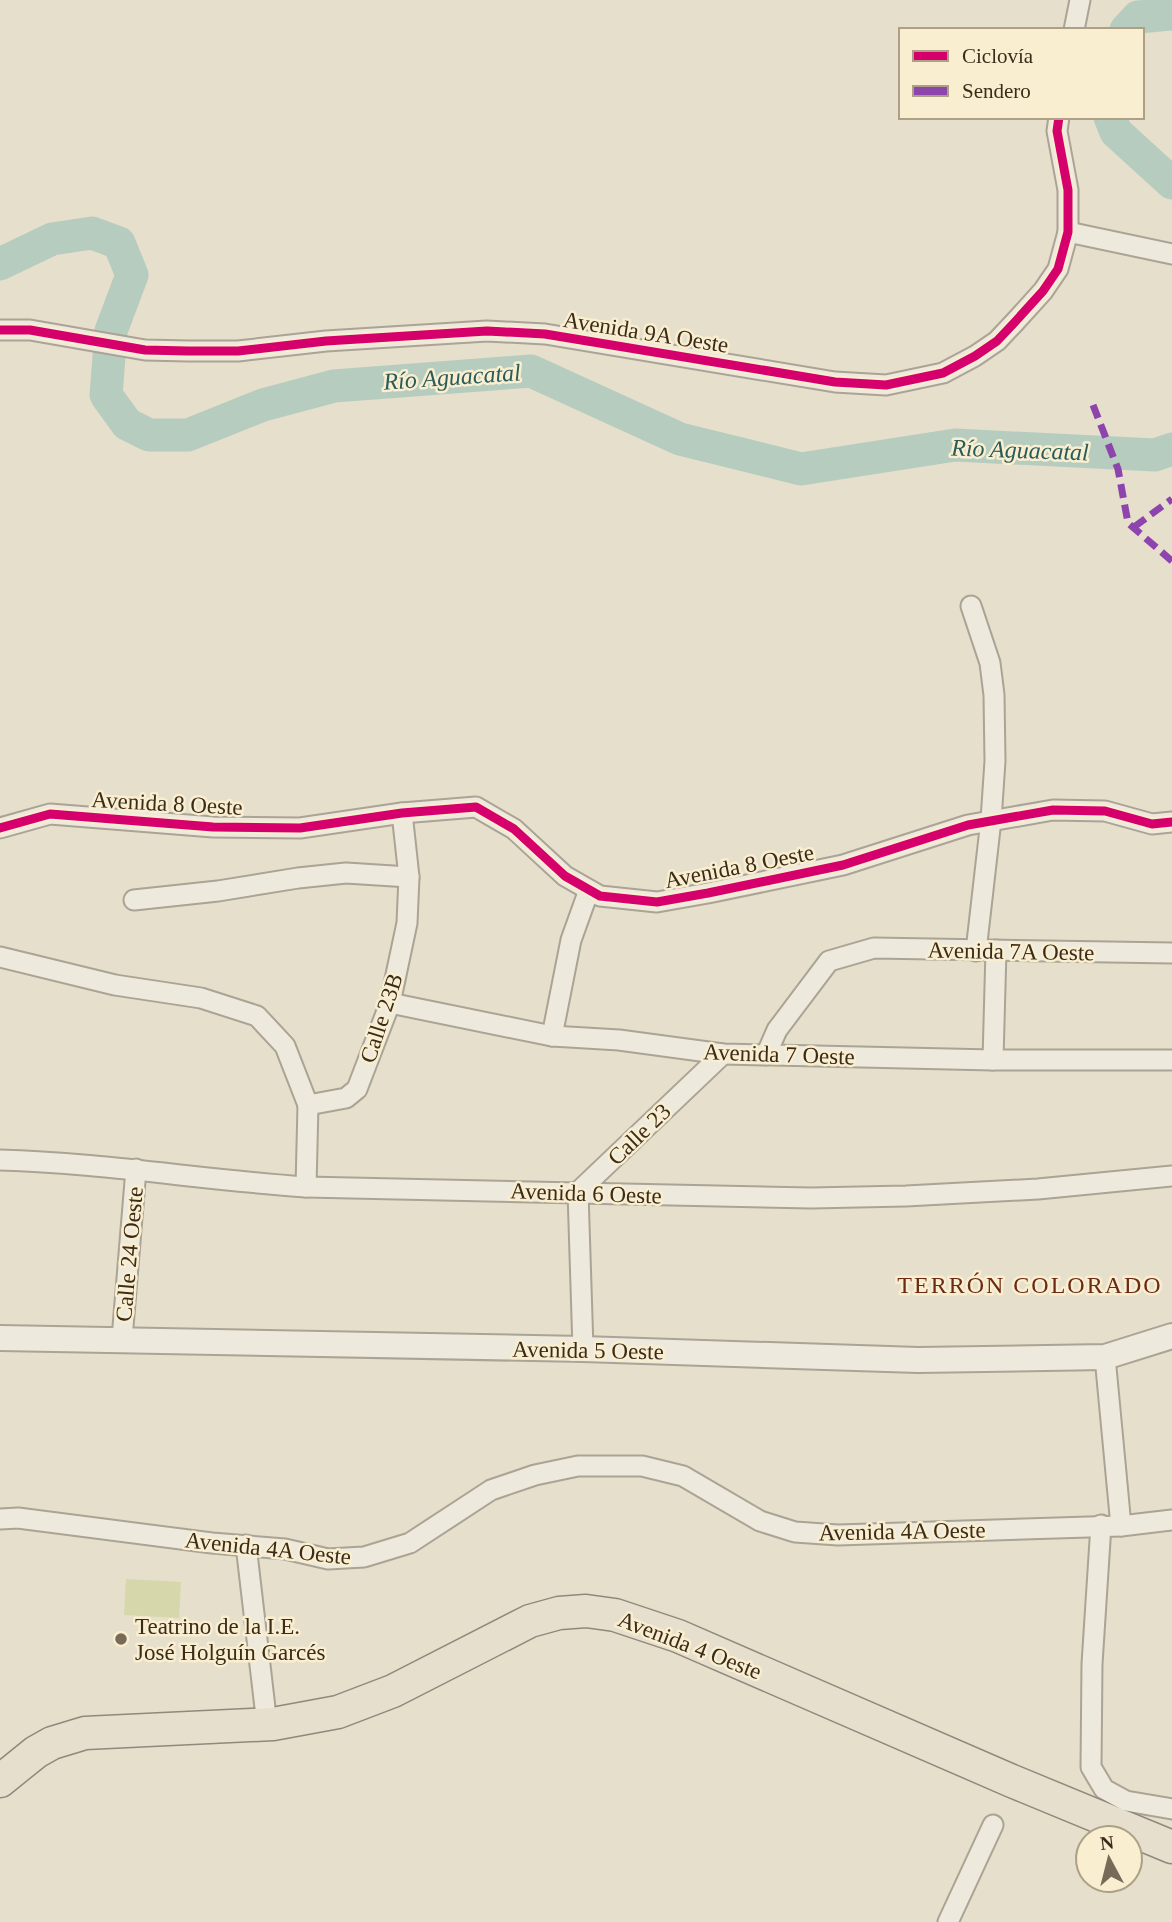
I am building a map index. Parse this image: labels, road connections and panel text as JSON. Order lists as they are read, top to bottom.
{
  "streets": {
    "main road": ["Avenida 4 Oeste"],
    "street": [
      "Avenida 9A Oeste",
      "Avenida 8 Oeste",
      "Avenida 7A Oeste",
      "Calle 23B",
      "Avenida 7 Oeste",
      "Calle 23",
      "Avenida 6 Oeste",
      "Calle 24 Oeste",
      "Avenida 5 Oeste",
      "Avenida 4A Oeste"
    ]
  },
  "crossings": [
    ["Avenida 8 Oeste", "Calle 23B"],
    ["Avenida 7A Oeste", "Avenida 7 Oeste"],
    ["Calle 23B", "Avenida 7 Oeste"],
    ["Avenida 7 Oeste", "Calle 23"],
    ["Calle 23", "Avenida 6 Oeste"],
    ["Avenida 6 Oeste", "Calle 24 Oeste"],
    ["Calle 24 Oeste", "Avenida 5 Oeste"]
  ],
  "districts": ["TERRÓN COLORADO"],
  "water": ["Río Aguacatal"],
  "places": ["Teatrino de la I.E. José Holguín Garcés"],
  "legend": ["Ciclovía", "Sendero"],
  "north": "top"
}
